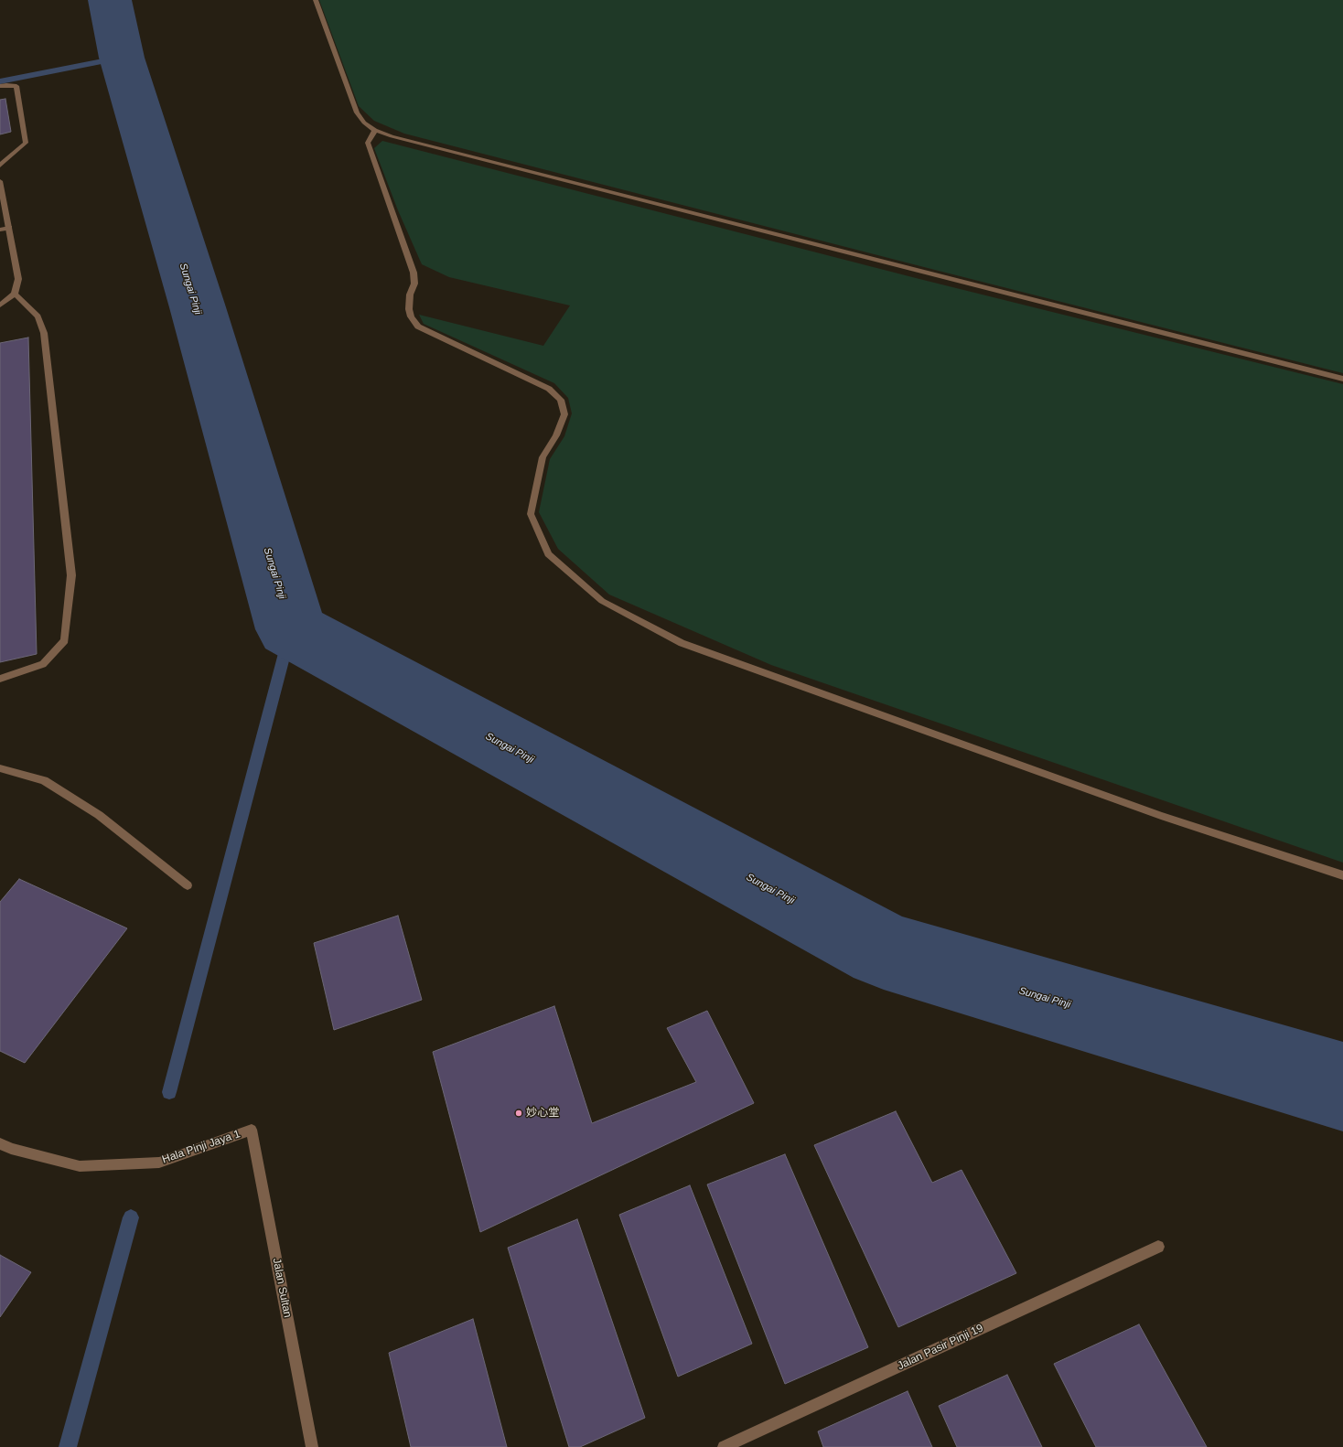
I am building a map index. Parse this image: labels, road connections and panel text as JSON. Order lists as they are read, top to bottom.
{
  "streets": {
    "street": ["Hala Pinji Jaya 1", "Jalan Sultan", "Jalan Pasir Pinji 19"]
  },
  "crossings": [
    ["Hala Pinji Jaya 1", "Jalan Sultan"]
  ],
  "water": ["Sungai Pinji"],
  "places": ["妙心堂"]
}
